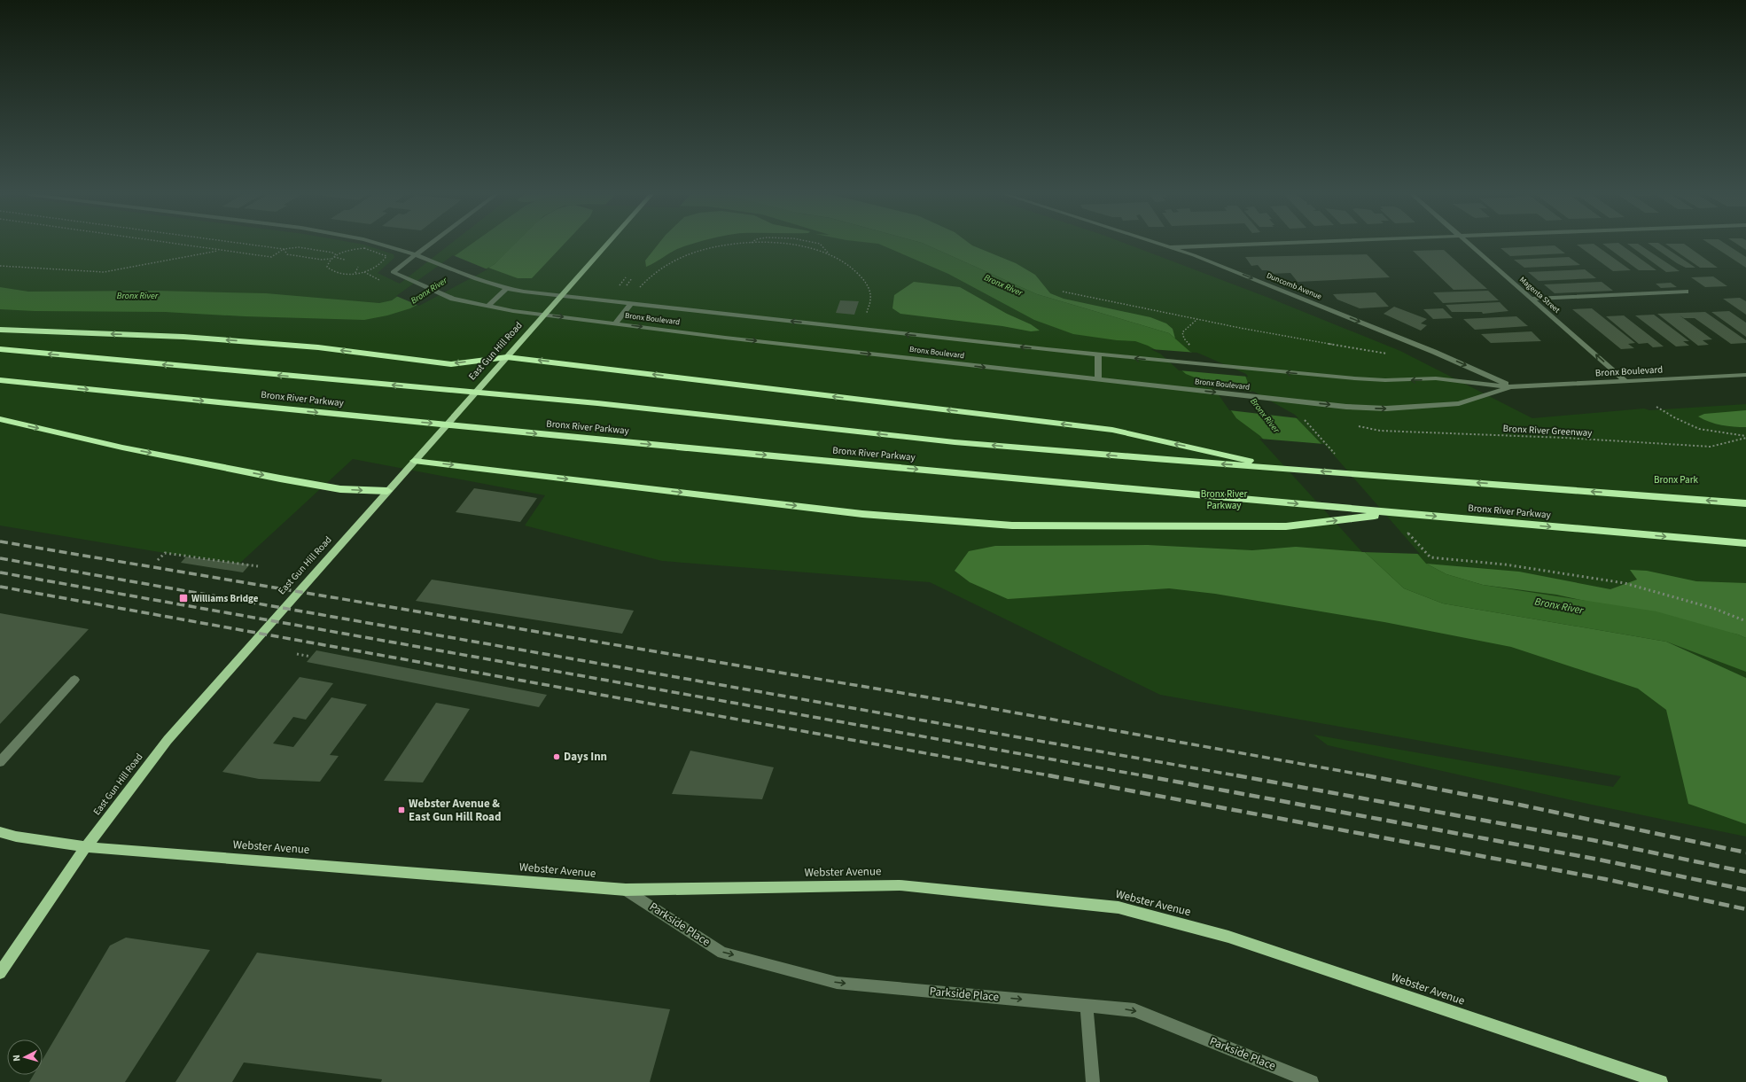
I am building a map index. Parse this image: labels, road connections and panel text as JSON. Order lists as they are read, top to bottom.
{
  "streets": {
    "highway": ["Bronx River Parkway"],
    "main road": ["East Gun Hill Road", "Webster Avenue"],
    "street": [
      "Duncomb Avenue",
      "Magenta Street",
      "Bronx Boulevard",
      "Parkside Place"
    ],
    "path": ["Bronx River Greenway"]
  },
  "crossings": [
    ["Duncomb Avenue", "Bronx Boulevard"],
    ["Magenta Street", "Bronx Boulevard"],
    ["East Gun Hill Road", "Webster Avenue"],
    ["Webster Avenue", "Parkside Place"]
  ],
  "one_way": ["Duncomb Avenue", "Magenta Street", "Parkside Place"],
  "water": ["Bronx River"],
  "parks": ["Bronx Park", "Bronx River Parkway"],
  "places": {
    "transit": ["Williams Bridge", "Webster Avenue & East Gun Hill Road"],
    "other": ["Days Inn"]
  },
  "north": "left"
}
